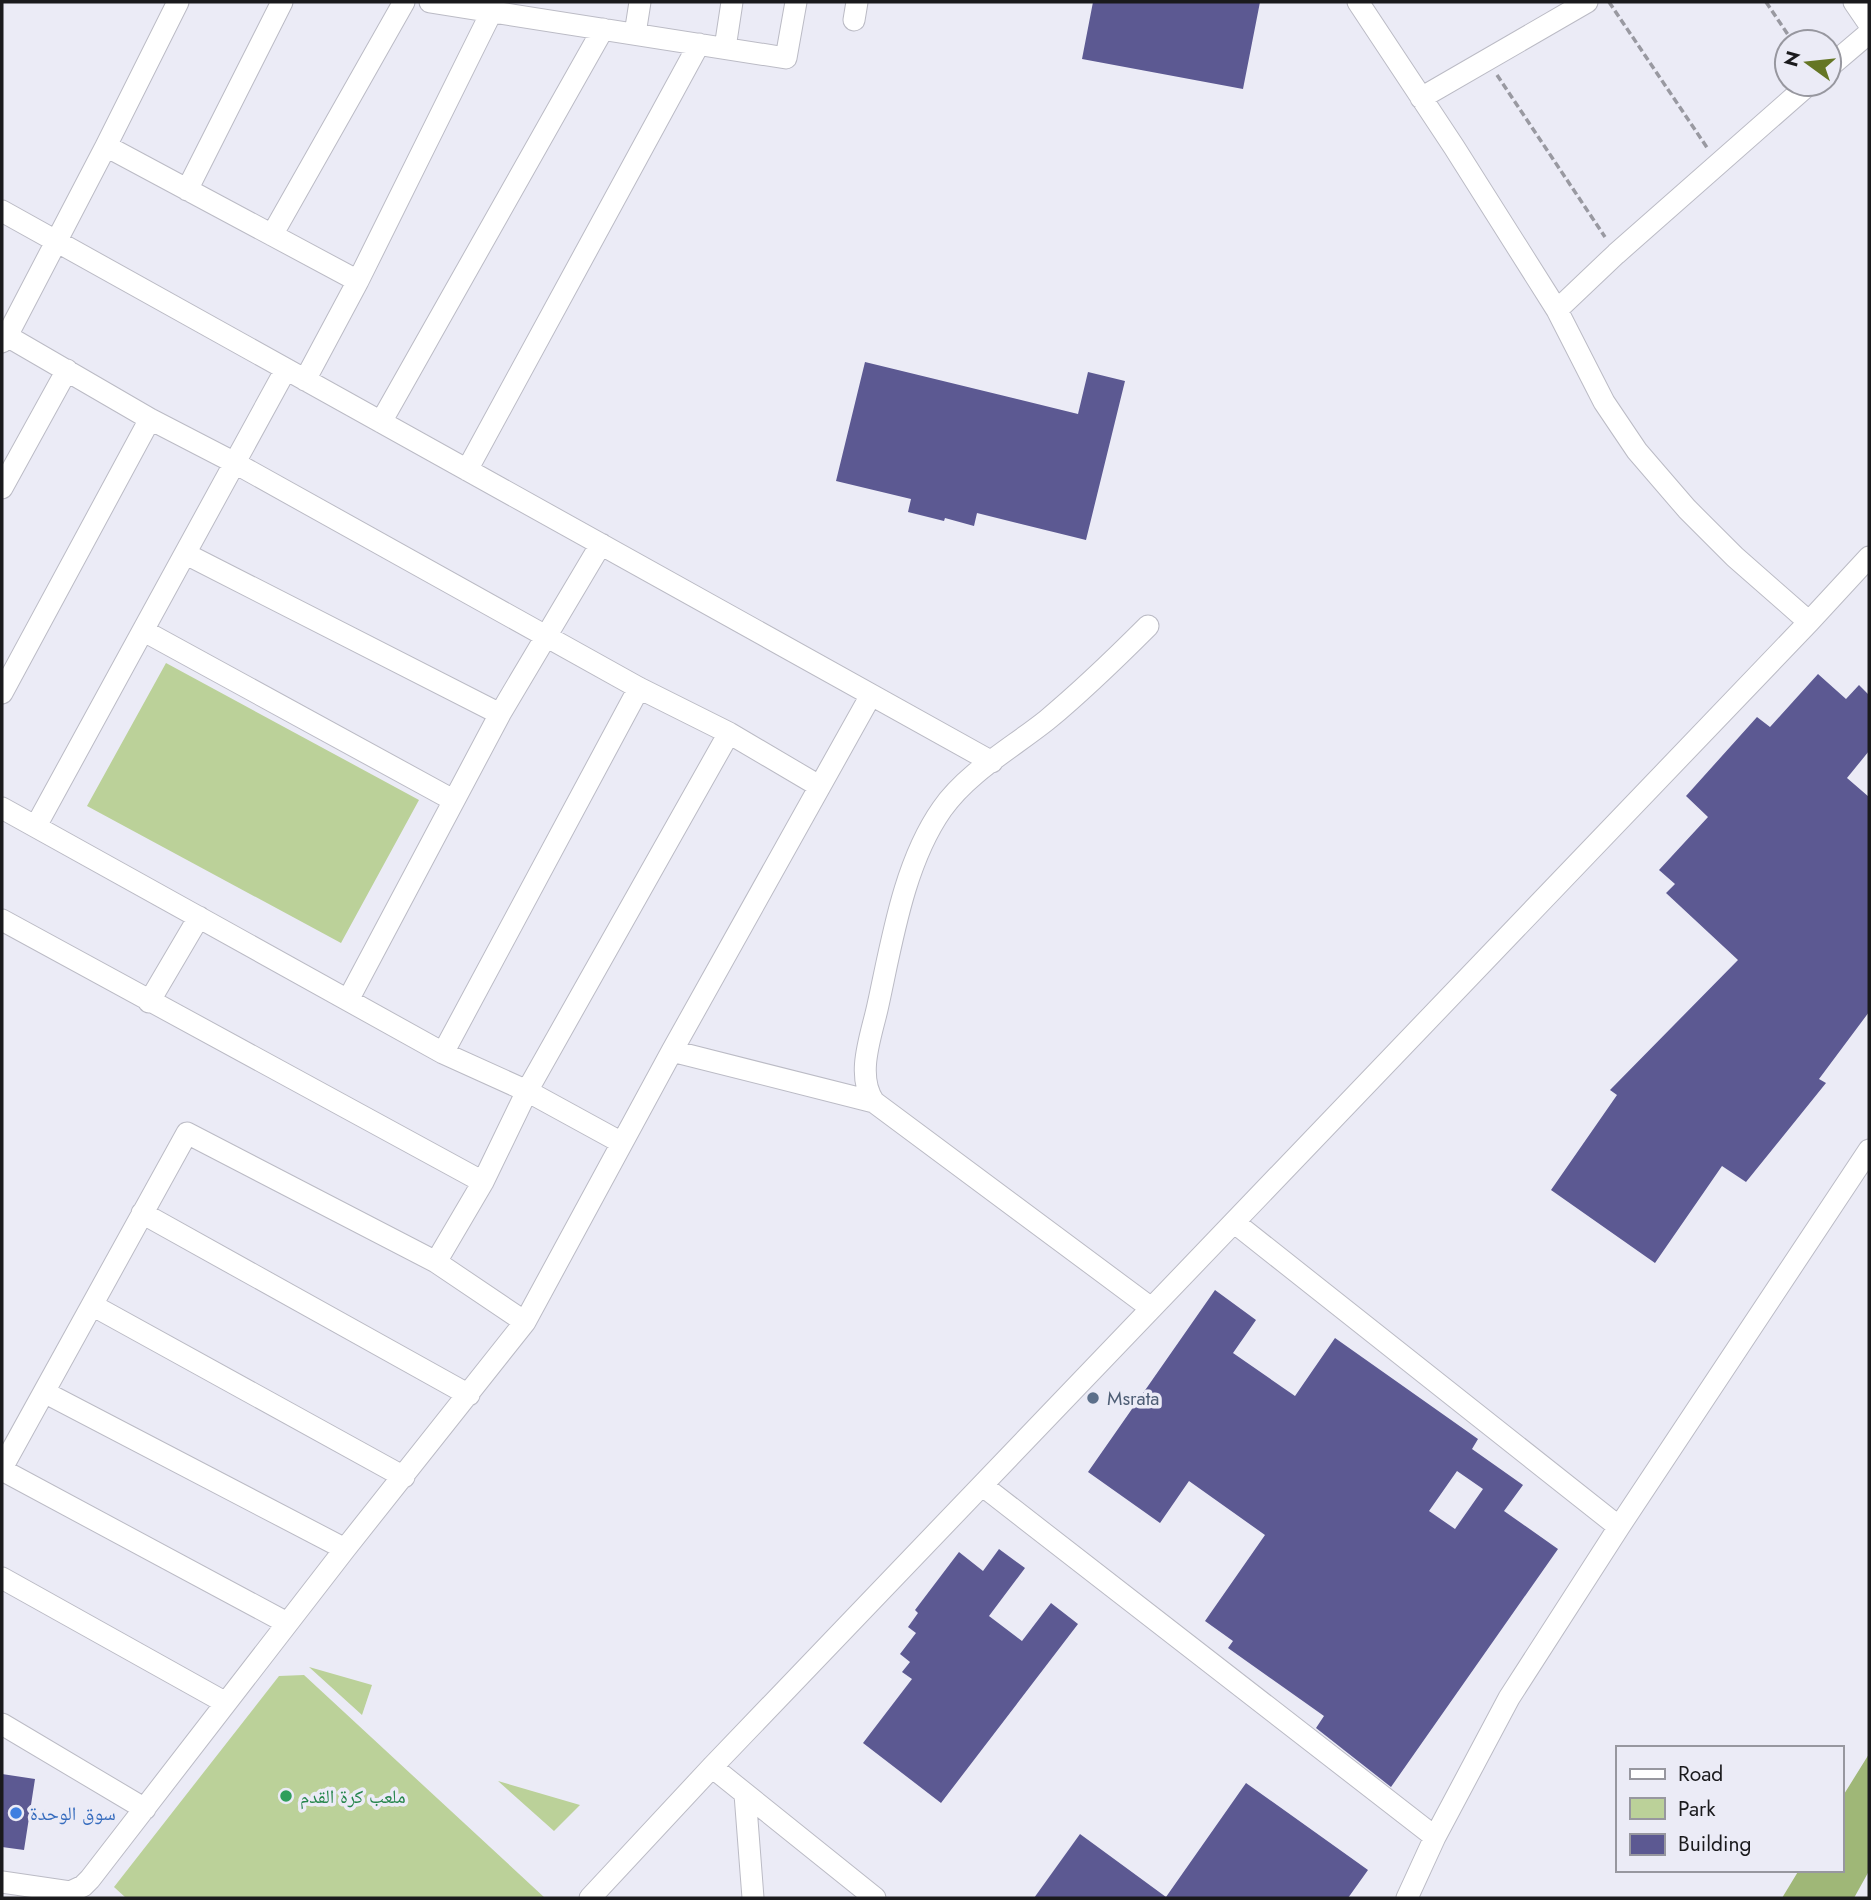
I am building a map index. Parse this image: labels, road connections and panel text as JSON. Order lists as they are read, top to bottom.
{
  "places": ["Msrata", "ملعب كرة القدم", "سوق الوحدة"],
  "legend": ["Road", "Park", "Building"],
  "north": "left"
}
